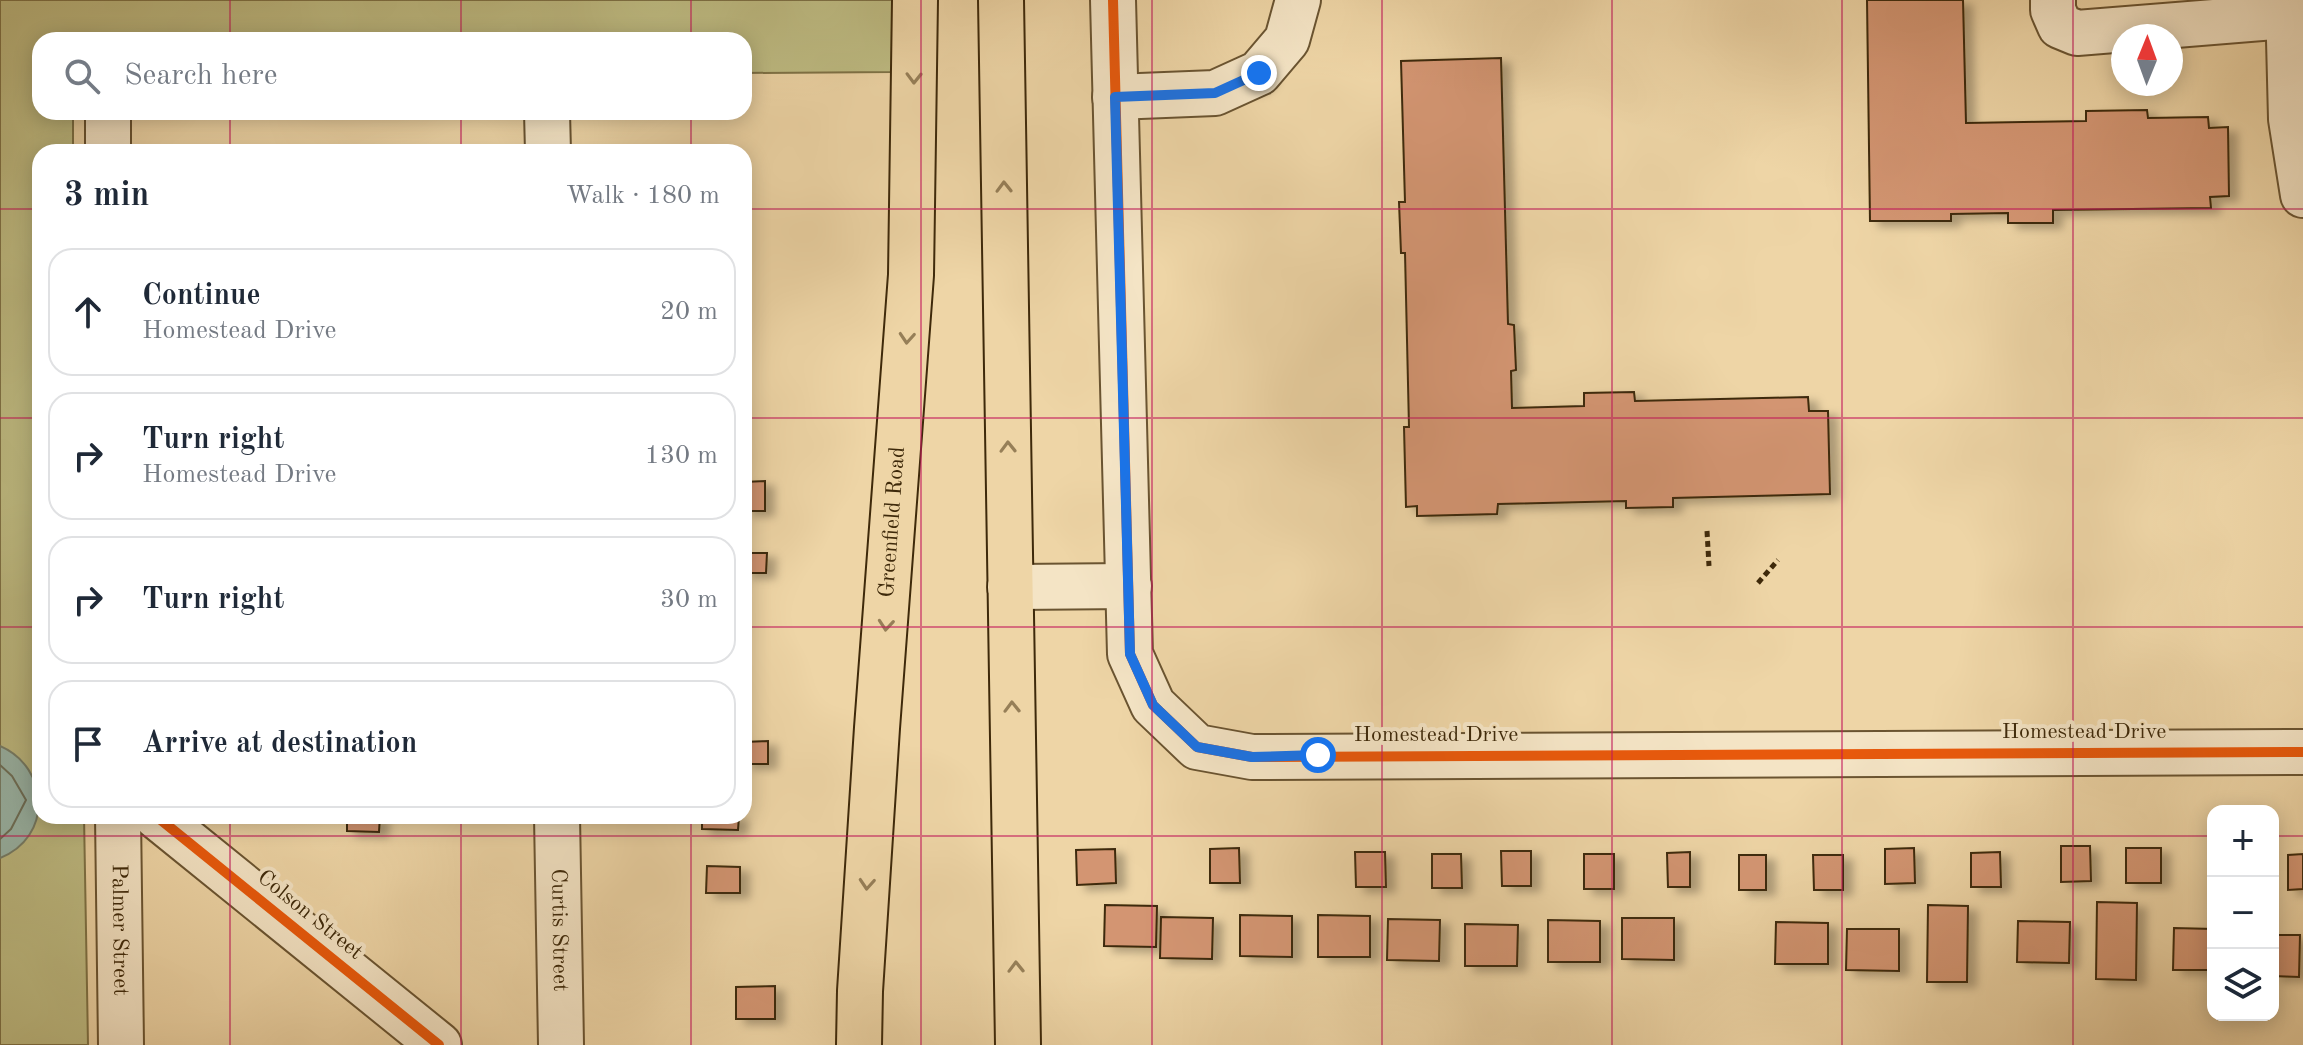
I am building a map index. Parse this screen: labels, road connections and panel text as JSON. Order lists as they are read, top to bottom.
{
  "streets": {
    "main road": ["Greenfield Road"],
    "street": [
      "Homestead Drive",
      "Colson Street",
      "Palmer Street",
      "Curtis Street"
    ]
  },
  "north": "top",
  "page": {
    "search": "Search here",
    "heading": ["3 min", "Walk · 180 m"],
    "list": [
      ["Continue", "Homestead Drive", "20 m"],
      ["Turn right", "Homestead Drive", "130 m"],
      ["Turn right", "30 m"],
      "Arrive at destination"
    ],
    "map_buttons": ["+", "−"]
  }
}
